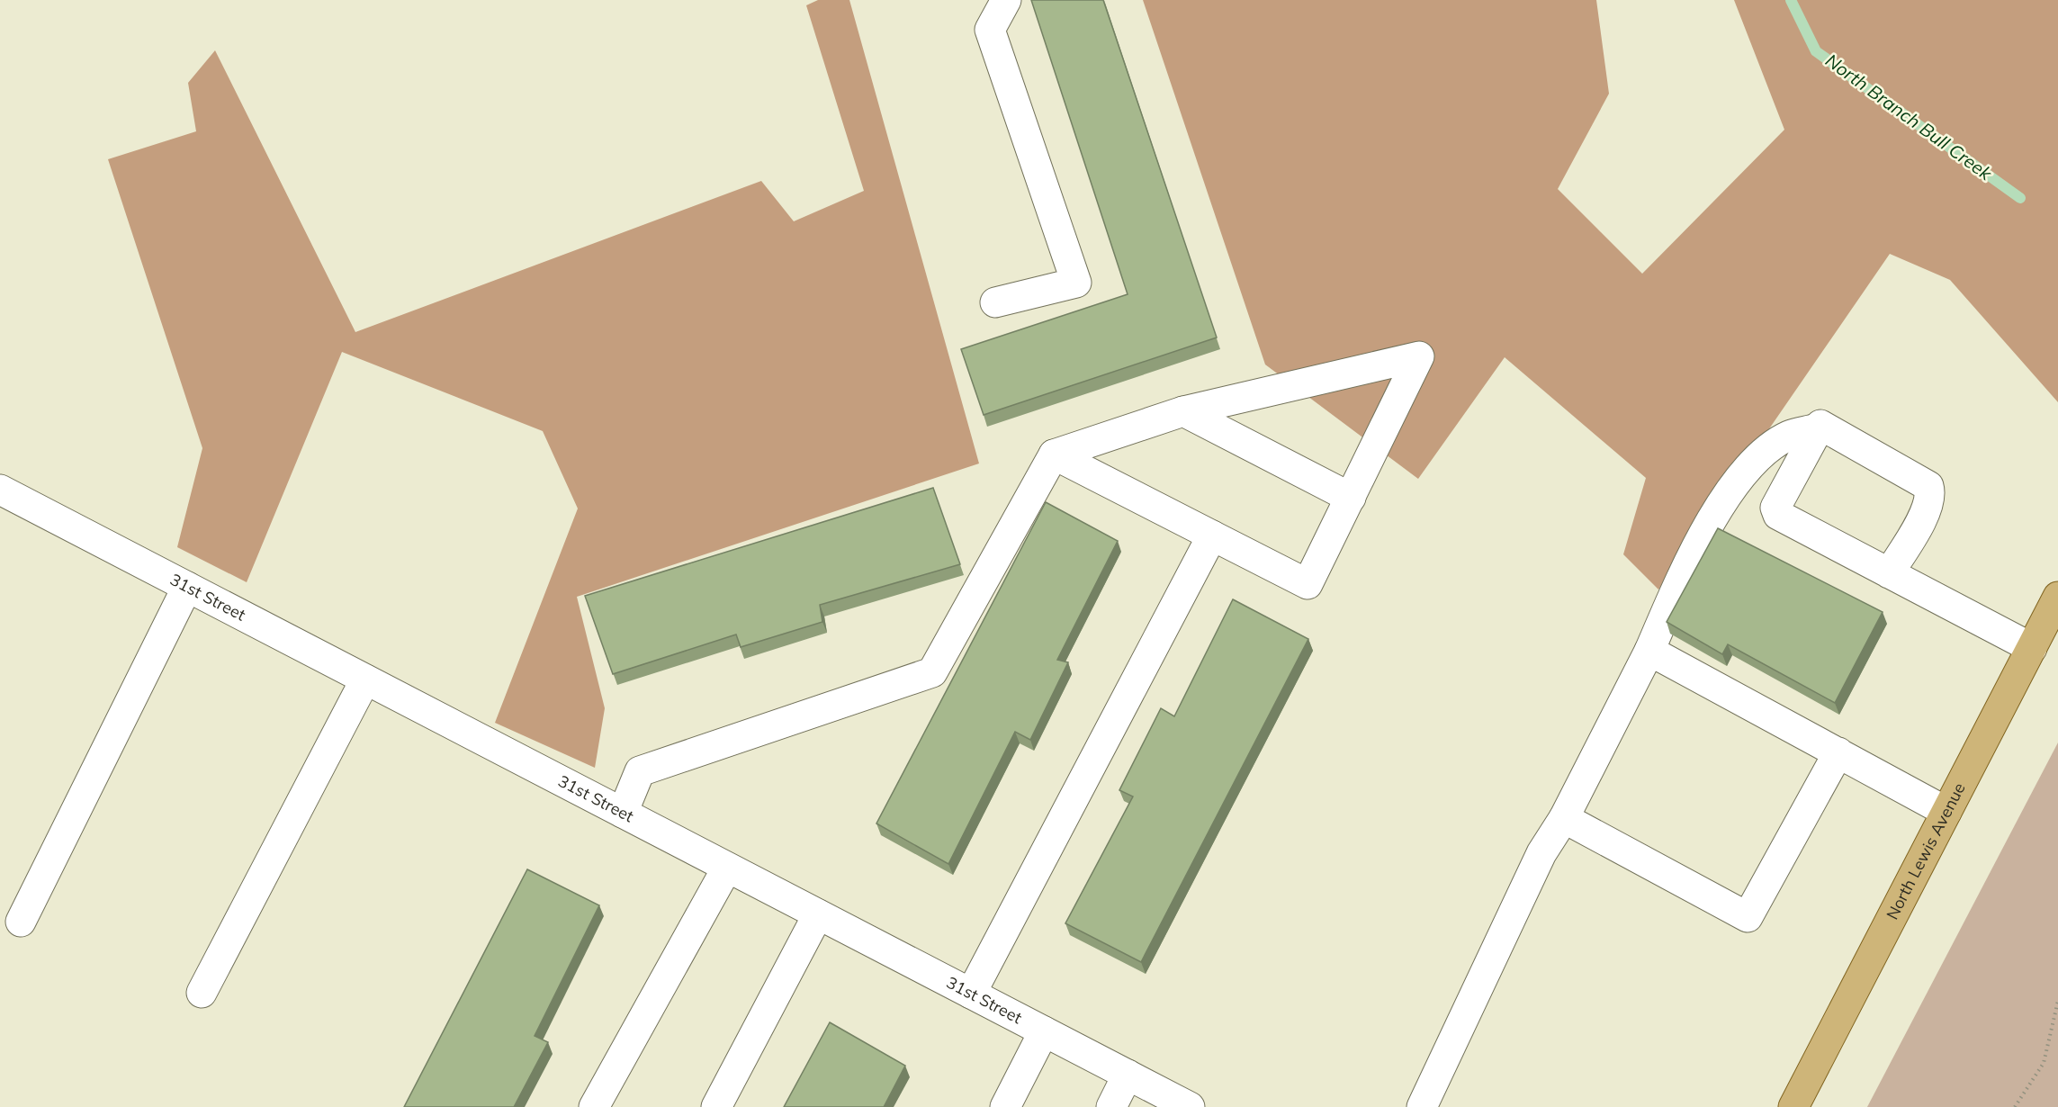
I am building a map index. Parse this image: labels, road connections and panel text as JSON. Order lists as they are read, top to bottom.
{
  "streets": {
    "main road": ["North Lewis Avenue"],
    "street": ["31st Street"]
  },
  "water": ["North Branch Bull Creek"]
}
